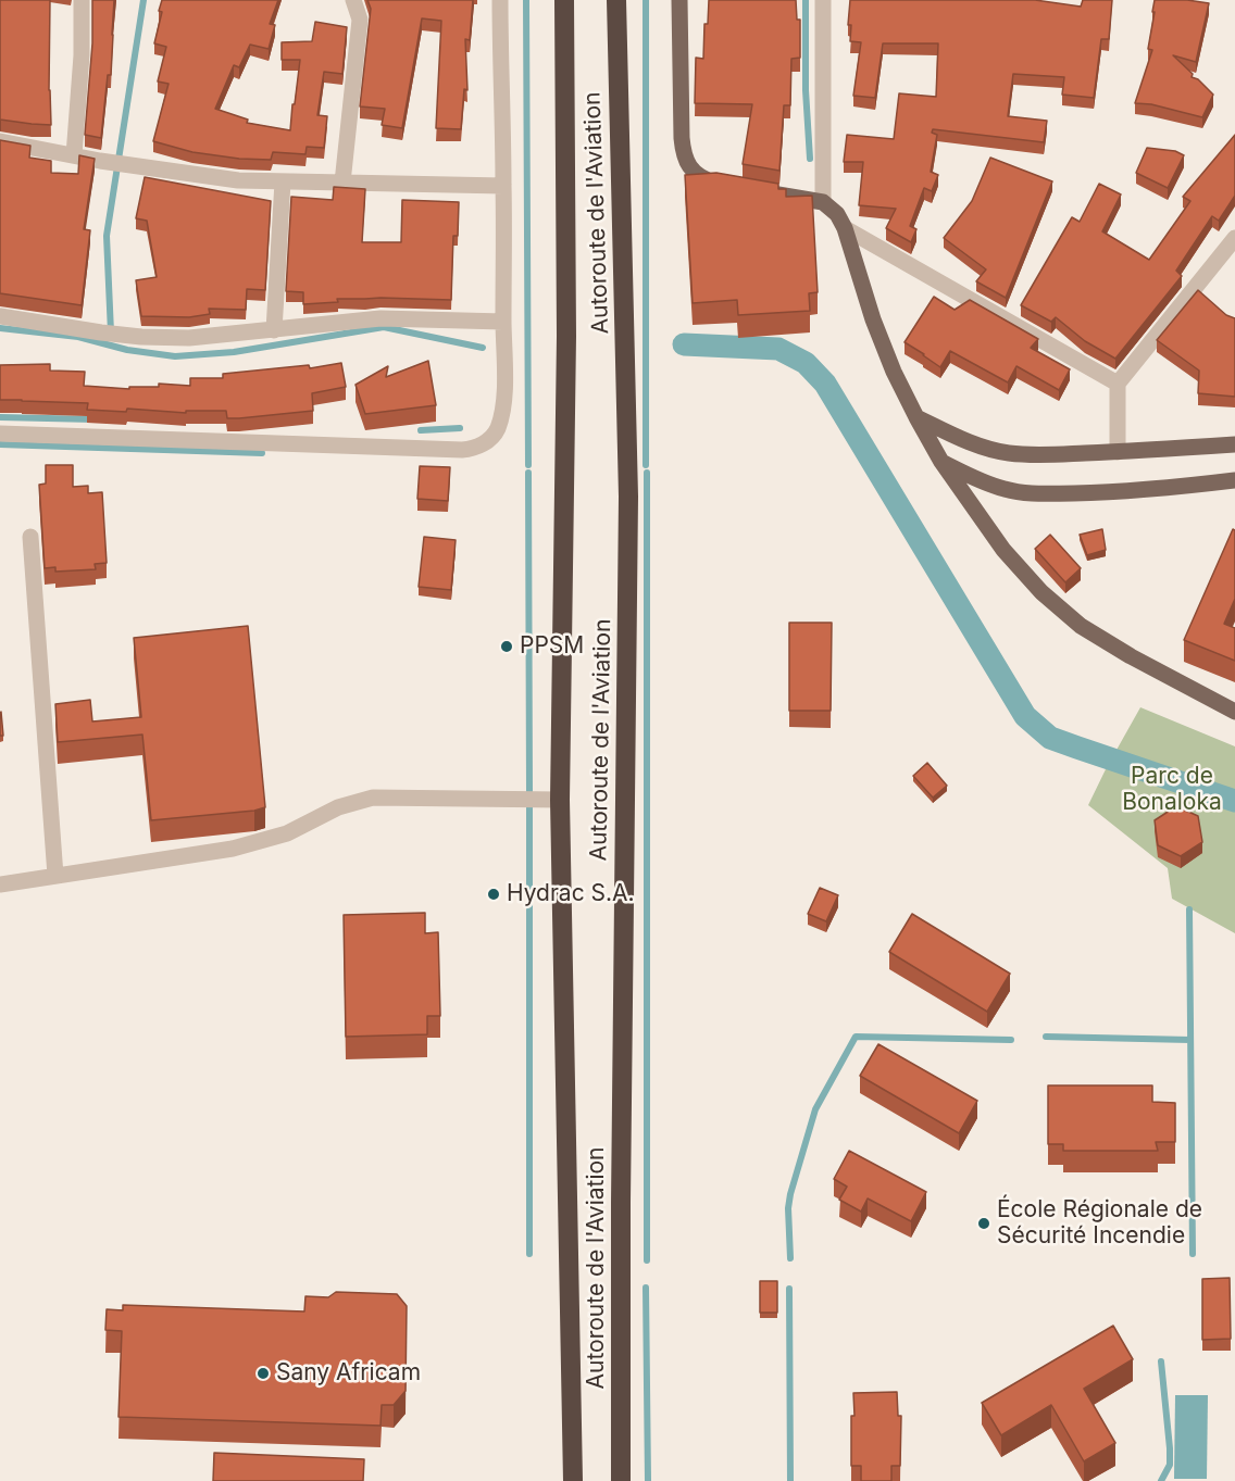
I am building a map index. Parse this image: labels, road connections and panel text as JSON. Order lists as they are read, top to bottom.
{
  "streets": {
    "highway": ["Autoroute de l'Aviation"]
  },
  "parks": ["Parc de Bonaloka"],
  "places": [
    "PPSM",
    "Hydrac S.A.",
    "École Régionale de Sécurité Incendie",
    "Sany Africam"
  ]
}
